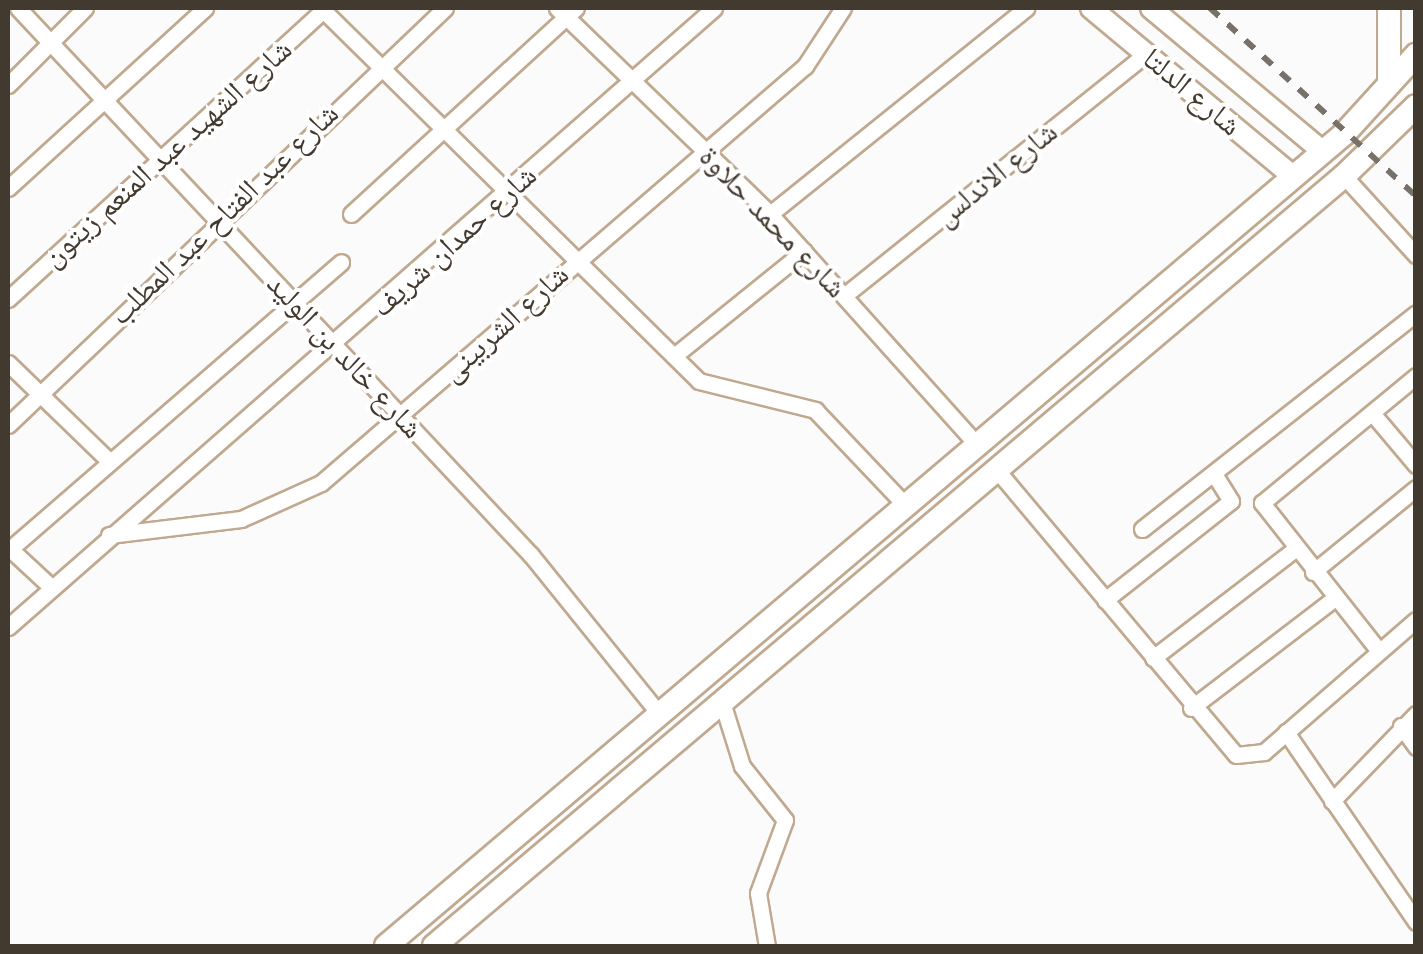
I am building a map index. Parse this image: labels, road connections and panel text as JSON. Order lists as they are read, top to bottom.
{
  "streets": {
    "street": [
      "شارع الدلتا",
      "شارع الشهيد عبد المنعم زيتون",
      "شارع الاندلس",
      "شارع عبد الفتاح عبد المطلب",
      "شارع محمد حلاوة",
      "شارع حمدان شريف",
      "شارع الشربينى",
      "شارع خالد بن الوليد"
    ]
  },
  "crossings": [
    ["شارع الدلتا", "شارع الاندلس"],
    ["شارع الشهيد عبد المنعم زيتون", "شارع خالد بن الوليد"],
    ["شارع الاندلس", "شارع محمد حلاوة"],
    ["شارع عبد الفتاح عبد المطلب", "شارع خالد بن الوليد"],
    ["شارع محمد حلاوة", "شارع حمدان شريف"],
    ["شارع محمد حلاوة", "شارع الشربينى"],
    ["شارع حمدان شريف", "شارع الشربينى"],
    ["شارع حمدان شريف", "شارع خالد بن الوليد"],
    ["شارع الشربينى", "شارع خالد بن الوليد"]
  ]
}
